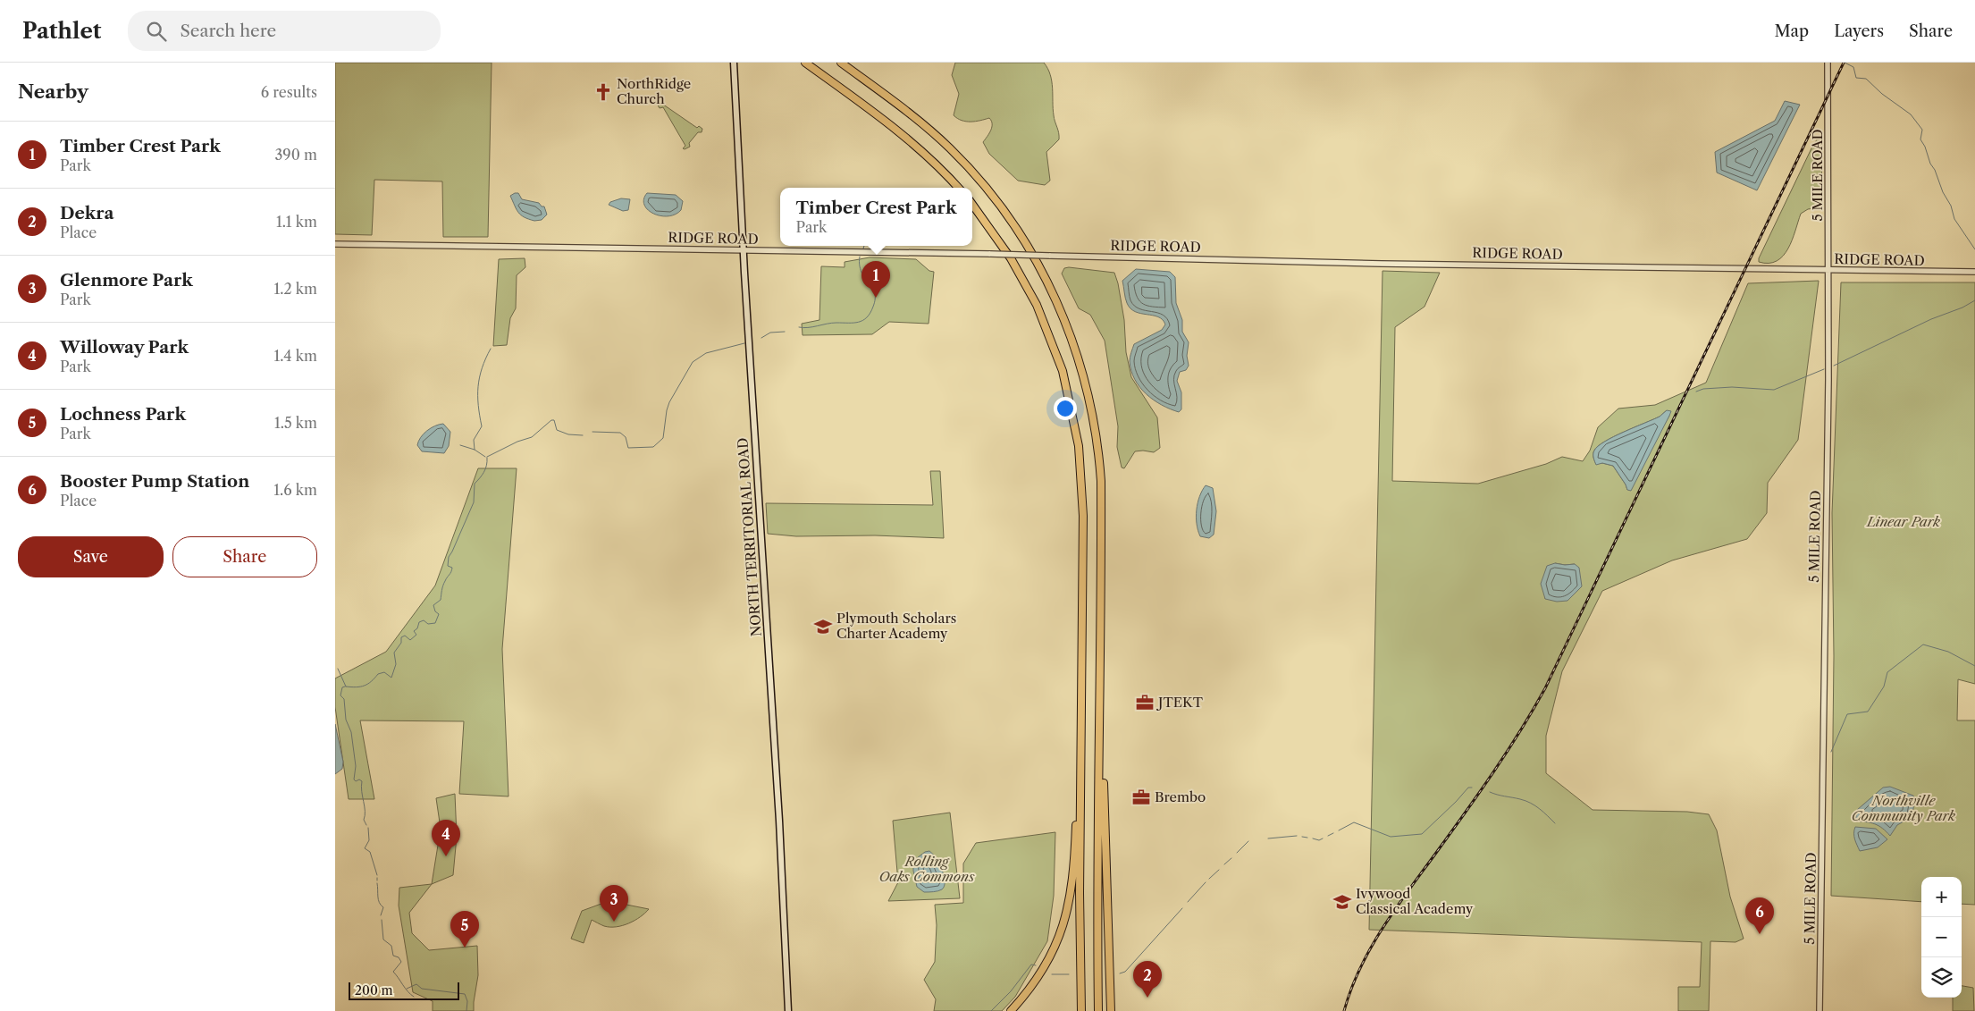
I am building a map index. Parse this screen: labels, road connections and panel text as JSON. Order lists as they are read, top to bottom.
{
  "streets": {
    "main road": ["NORTH TERRITORIAL ROAD"],
    "street": ["5 MILE ROAD", "RIDGE ROAD"]
  },
  "crossings": [
    ["5 MILE ROAD", "RIDGE ROAD"],
    ["RIDGE ROAD", "NORTH TERRITORIAL ROAD"]
  ],
  "parks": ["Linear Park", "Northville Community Park", "Rolling Oaks Commons"],
  "places": {
    "church": ["NorthRidge Church"],
    "school or university": ["Plymouth Scholars Charter Academy", "Ivywood Classical Academy"],
    "office": ["JTEKT", "Brembo"]
  },
  "scale_bar": "200 m",
  "page": {
    "header": "Pathlet",
    "search": "Search here",
    "nav": ["Map", "Layers", "Share"],
    "heading": ["Nearby", "6 results"],
    "list": [
      {
        "mark": "1",
        "name": "Timber Crest Park",
        "note": "Park",
        "value": "390 m"
      },
      {
        "mark": "2",
        "name": "Dekra",
        "note": "Place",
        "value": "1.1 km"
      },
      {
        "mark": "3",
        "name": "Glenmore Park",
        "note": "Park",
        "value": "1.2 km"
      },
      {
        "mark": "4",
        "name": "Willoway Park",
        "note": "Park",
        "value": "1.4 km"
      },
      {
        "mark": "5",
        "name": "Lochness Park",
        "note": "Park",
        "value": "1.5 km"
      },
      {
        "mark": "6",
        "name": "Booster Pump Station",
        "note": "Place",
        "value": "1.6 km"
      }
    ],
    "popup": ["Timber Crest Park", "Park"],
    "pins": [
      "1",
      "4",
      "3",
      "6",
      "5",
      "2"
    ],
    "buttons": ["Save", "Share"],
    "map_buttons": ["+", "−"],
    "scale": "200 m"
  }
}
